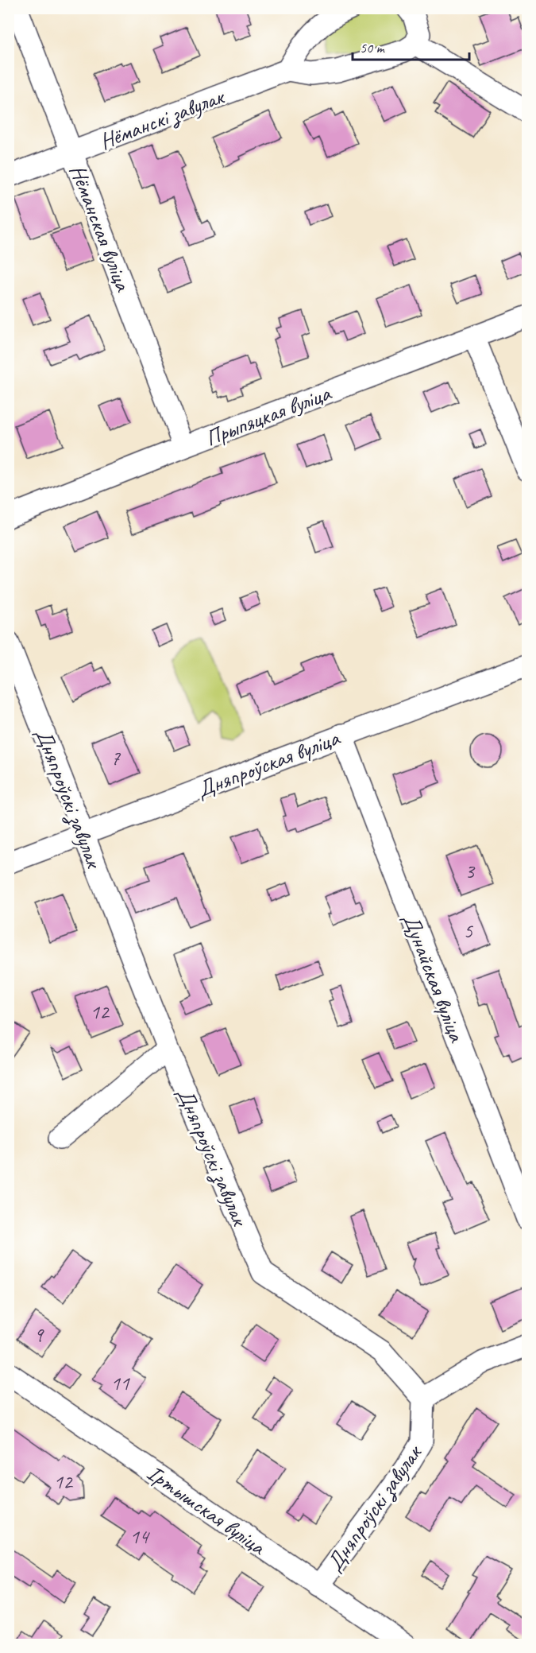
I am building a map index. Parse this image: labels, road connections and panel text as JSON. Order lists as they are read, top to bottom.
{
  "streets": {
    "street": [
      "Нёманскі завулак",
      "Нёманская вуліца",
      "Прыпяцкая вуліца",
      "Дняпроўская вуліца",
      "Дняпроўскі завулак",
      "Дунайская вуліца",
      "Іртышская вуліца"
    ]
  },
  "crossings": [
    ["Нёманскі завулак", "Нёманская вуліца"],
    ["Нёманская вуліца", "Прыпяцкая вуліца"],
    ["Дняпроўская вуліца", "Дняпроўскі завулак"],
    ["Дняпроўская вуліца", "Дунайская вуліца"],
    ["Дняпроўскі завулак", "Іртышская вуліца"]
  ],
  "house_numbers": [
    "7",
    "3",
    "5",
    "12",
    "9",
    "11",
    "12",
    "14"
  ],
  "scale_bar": "50 m"
}
